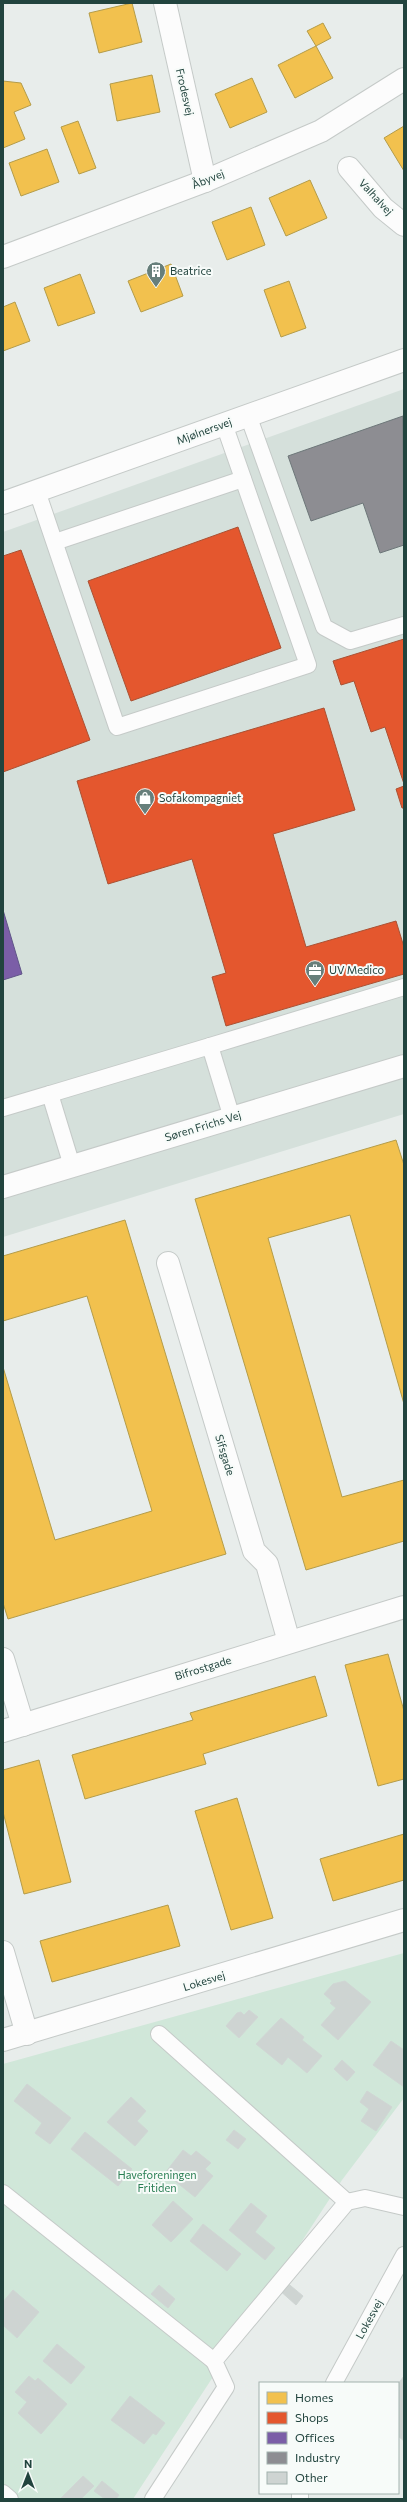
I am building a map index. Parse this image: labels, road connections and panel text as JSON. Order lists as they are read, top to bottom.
{
  "streets": {
    "street": [
      "Frodesvej",
      "Åbyvej",
      "Valhalvej",
      "Mjølnersvej",
      "Søren Frichs Vej",
      "Sifsgade",
      "Bifrostgade",
      "Lokesvej"
    ]
  },
  "crossings": [
    ["Frodesvej", "Åbyvej"],
    ["Sifsgade", "Bifrostgade"]
  ],
  "parks": ["Haveforeningen Fritiden"],
  "places": {
    "building": ["Beatrice"],
    "shop": ["Sofakompagniet"],
    "office": ["UV Medico"]
  },
  "legend": [
    "Homes",
    "Shops",
    "Offices",
    "Industry",
    "Other"
  ],
  "north": "top"
}
